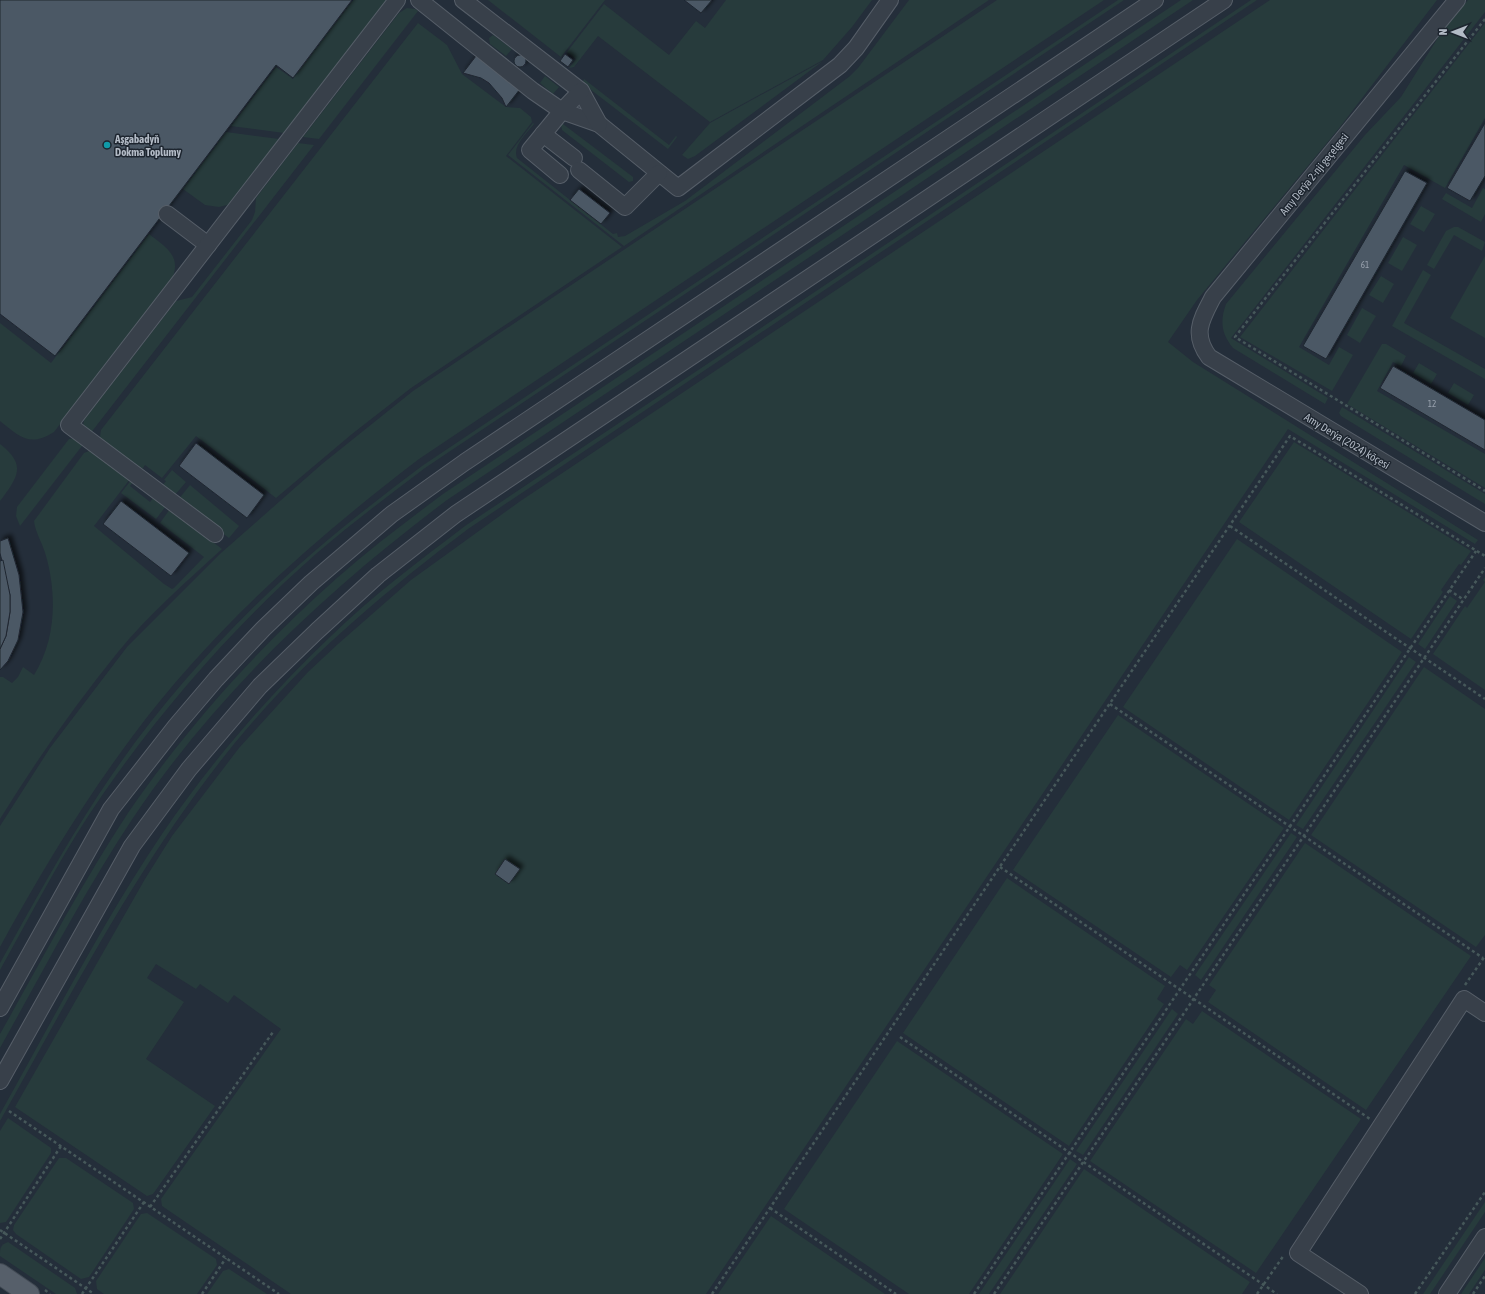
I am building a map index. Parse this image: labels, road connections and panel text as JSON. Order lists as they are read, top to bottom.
{
  "streets": {
    "street": ["Amy Derýa 2-nji geçelgesi", "Amy Derýa (2024) köçesi"]
  },
  "crossings": [
    ["Amy Derýa 2-nji geçelgesi", "Amy Derýa (2024) köçesi"]
  ],
  "places": ["Aşgabadyň Dokma Toplumy"],
  "house_numbers": ["61", "12"],
  "north": "left"
}
